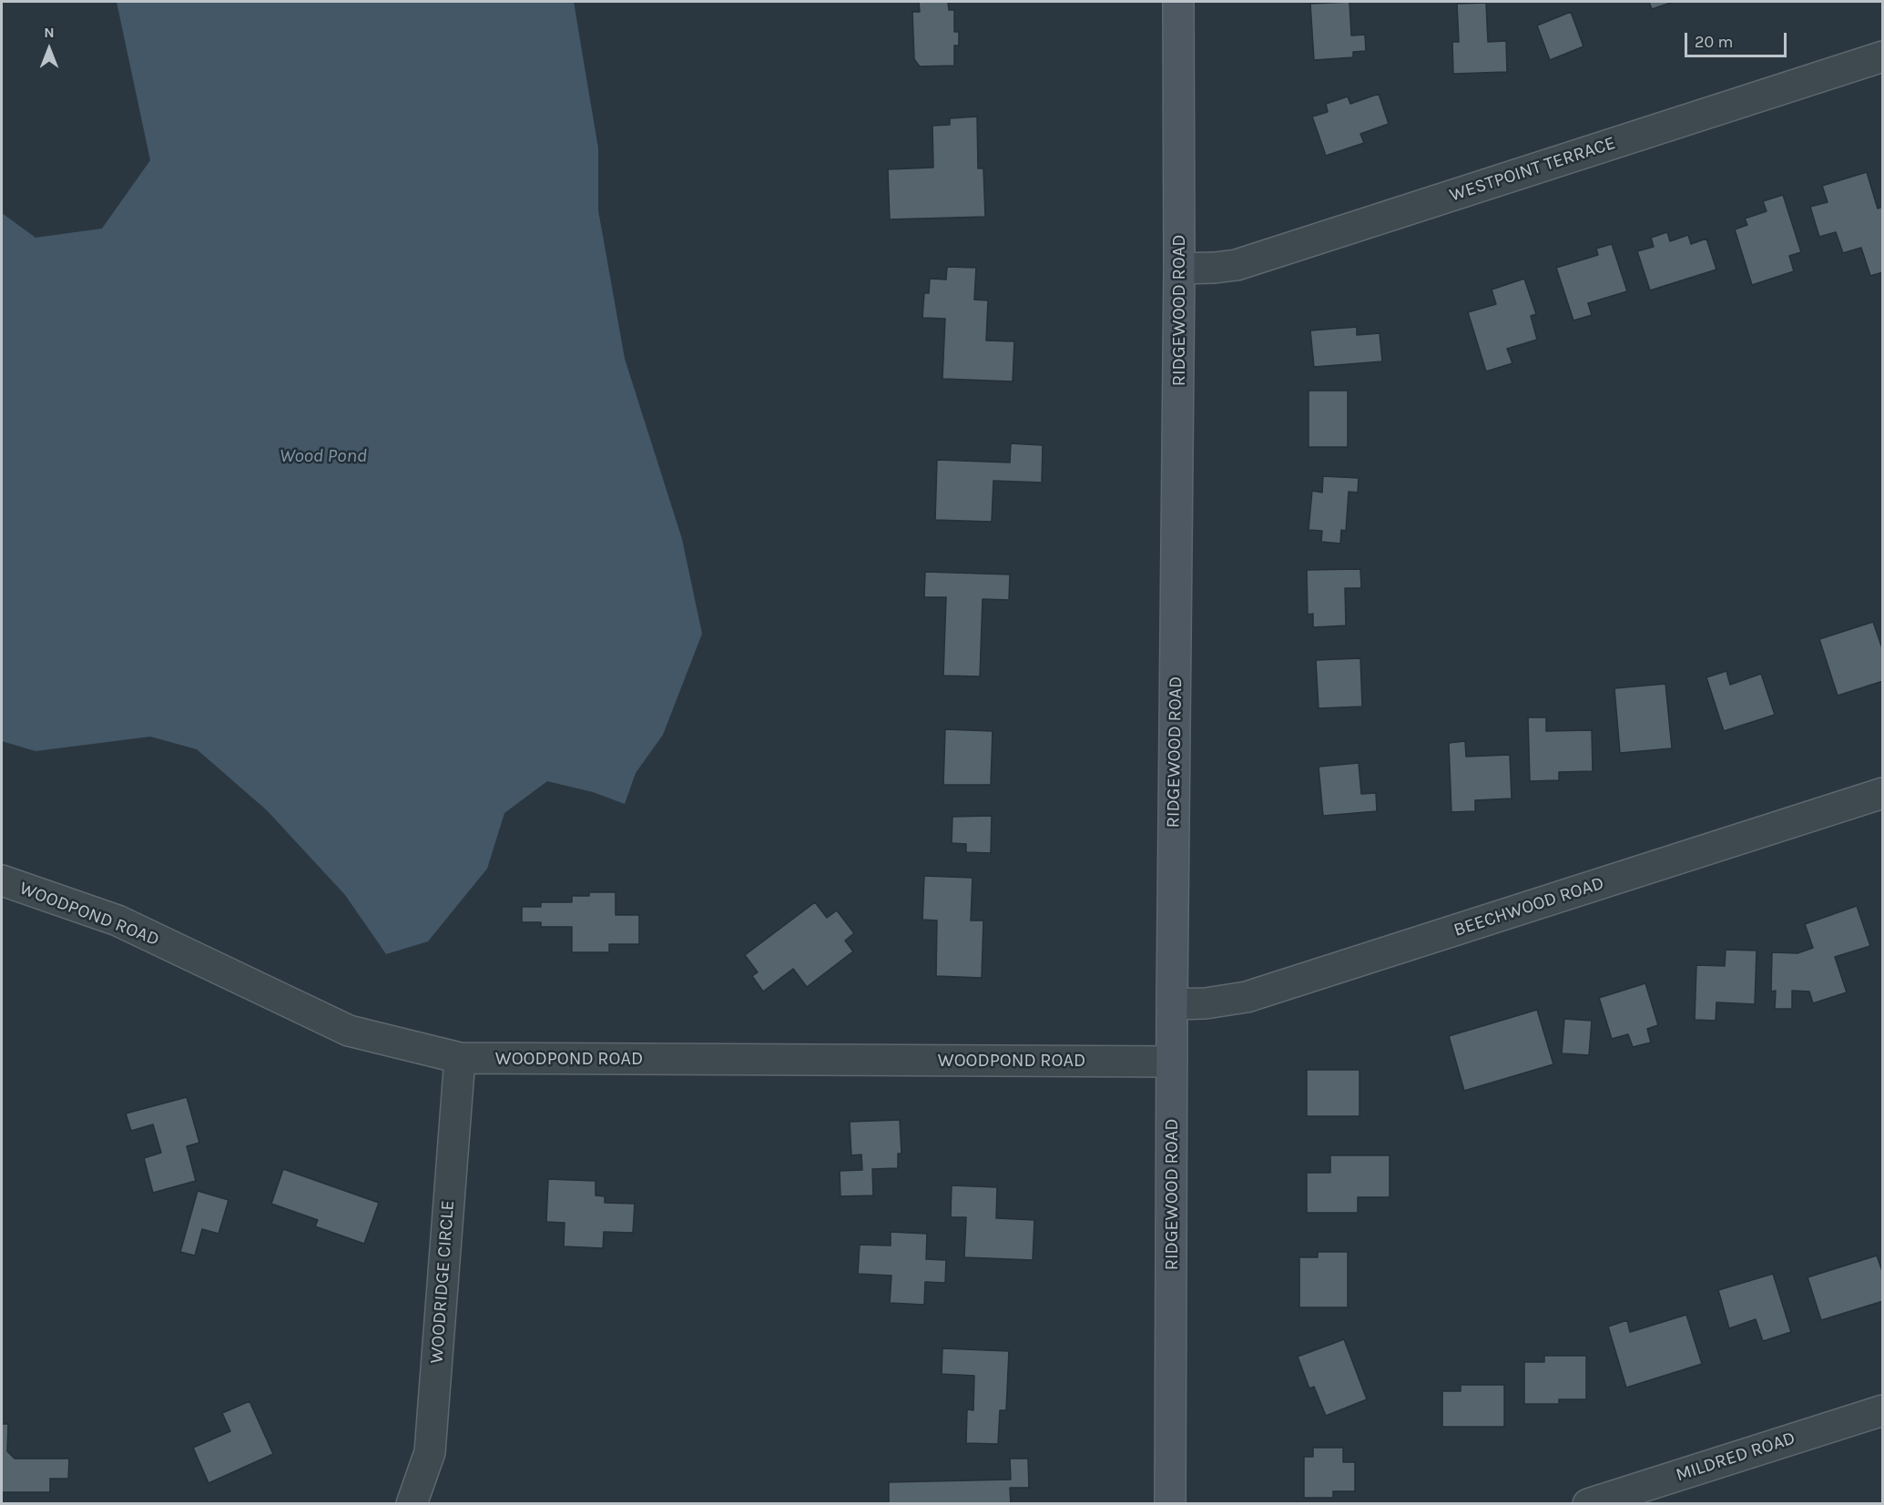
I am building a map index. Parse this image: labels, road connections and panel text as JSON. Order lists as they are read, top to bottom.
{
  "streets": {
    "main road": ["RIDGEWOOD ROAD"],
    "street": [
      "WESTPOINT TERRACE",
      "BEECHWOOD ROAD",
      "WOODPOND ROAD",
      "WOODRIDGE CIRCLE",
      "MILDRED ROAD"
    ]
  },
  "crossings": [
    ["WESTPOINT TERRACE", "RIDGEWOOD ROAD"],
    ["RIDGEWOOD ROAD", "BEECHWOOD ROAD"],
    ["RIDGEWOOD ROAD", "WOODPOND ROAD"],
    ["WOODPOND ROAD", "WOODRIDGE CIRCLE"]
  ],
  "water": ["Wood Pond"],
  "scale_bar": "20 m",
  "north": "top"
}
